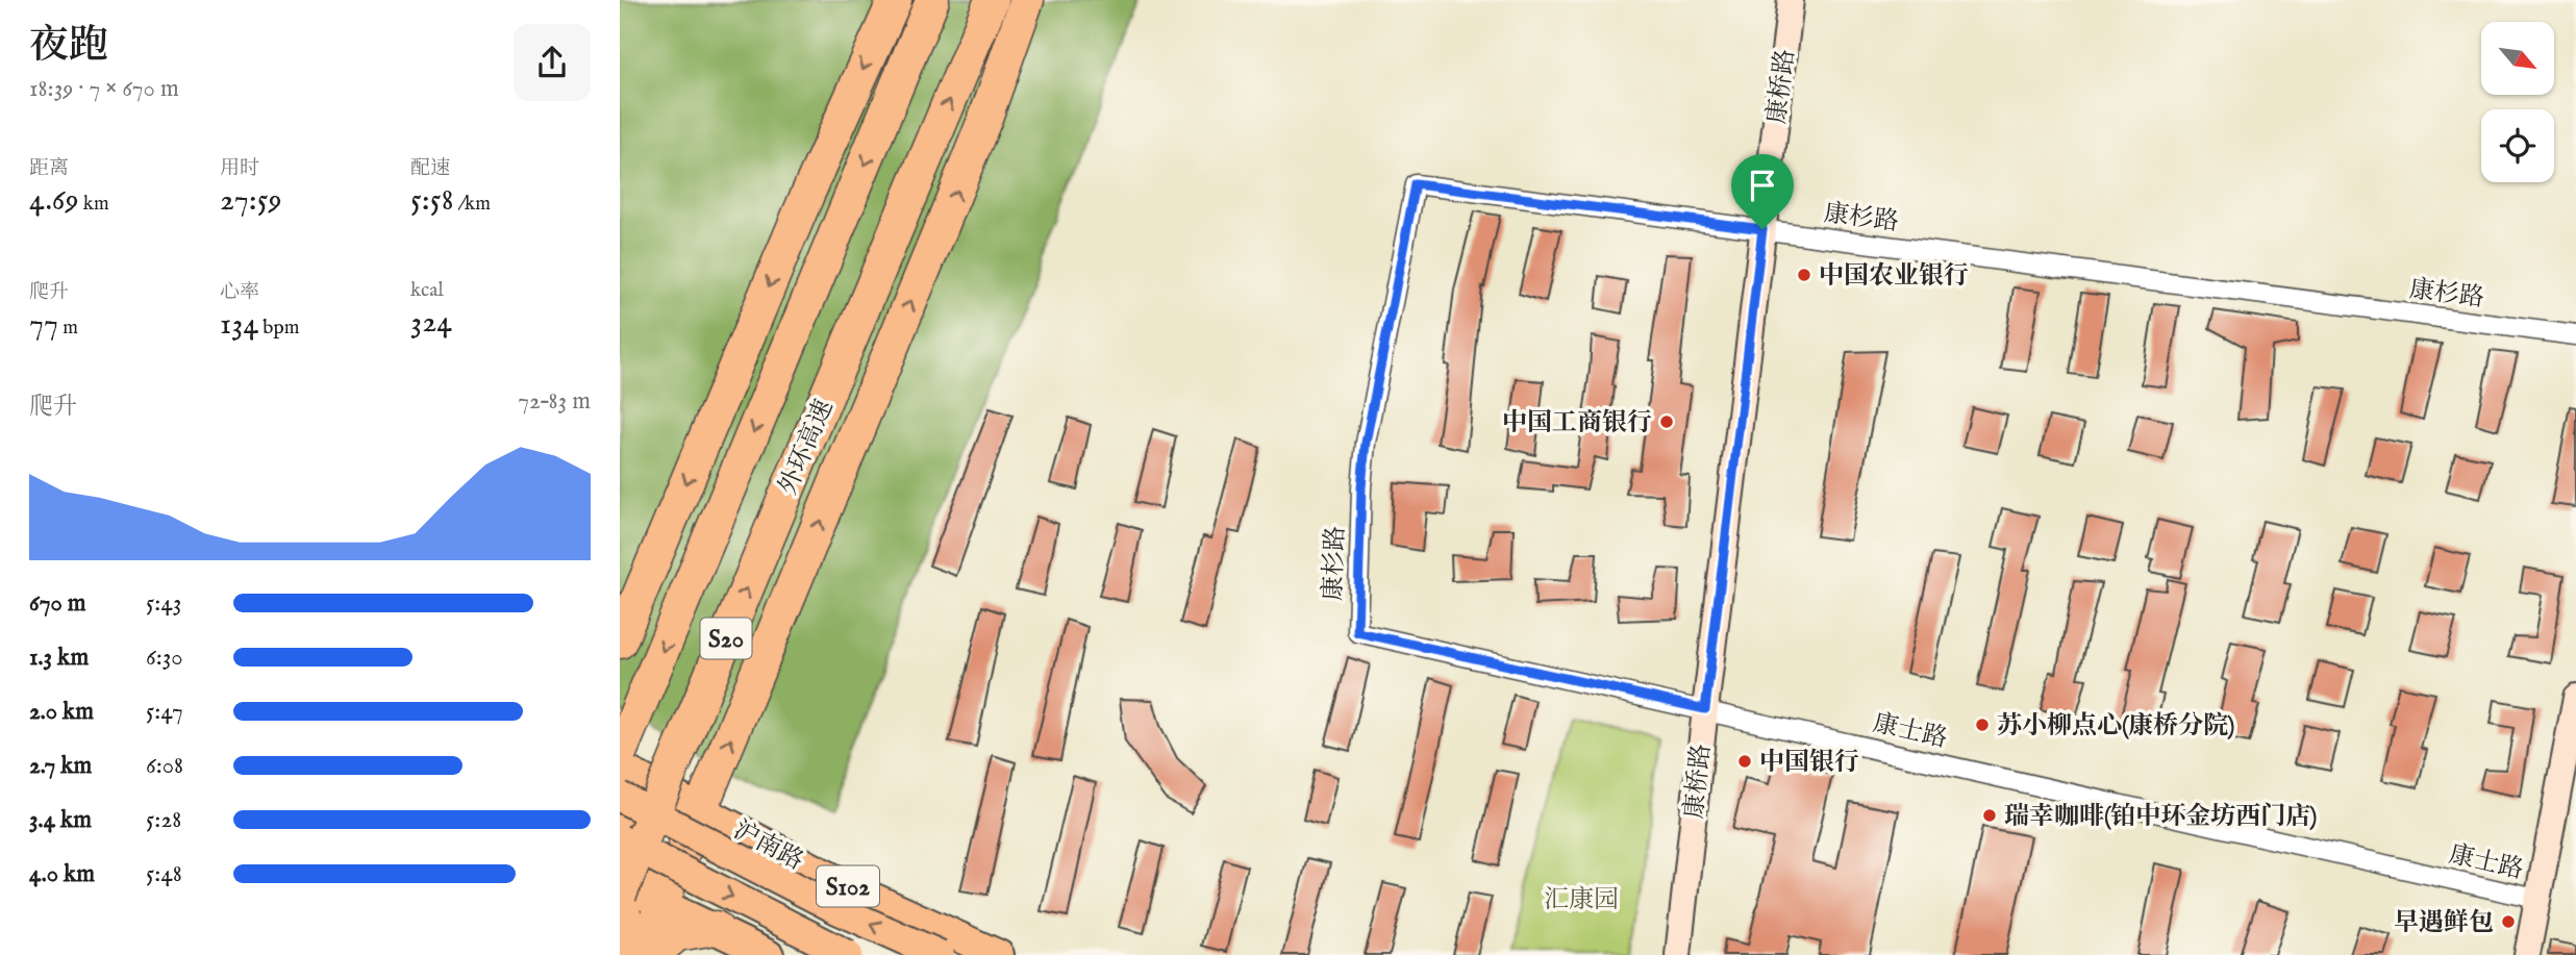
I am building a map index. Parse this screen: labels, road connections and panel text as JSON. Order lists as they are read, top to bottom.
{
  "streets": {
    "highway": ["外环高速", "S20"],
    "main road": ["康桥路", "沪南路", "S102"],
    "street": ["康杉路", "康士路"]
  },
  "crossings": [
    ["康桥路", "康杉路"],
    ["康桥路", "康士路"],
    ["康杉路", "康士路"]
  ],
  "parks": ["汇康园"],
  "places": [
    "中国农业银行",
    "中国工商银行",
    "苏小柳点心(康桥分院)",
    "中国银行",
    "瑞幸咖啡(铂中环金坊西门店)",
    "早遇鲜包"
  ],
  "north": "bottom right",
  "page": {
    "heading": ["夜跑", "18:39 · 7 × 670 m"],
    "stats": [
      ["距离", "4.69 km"],
      ["用时", "27:59"],
      ["配速", "5:58 /km"],
      ["爬升", "77 m"],
      ["心率", "134 bpm"],
      ["kcal", "324"]
    ],
    "chart": ["爬升", "72–83 m"],
    "list": [
      {
        "name": "670 m",
        "note": "5:43"
      },
      {
        "name": "1.3 km",
        "note": "6:30"
      },
      {
        "name": "2.0 km",
        "note": "5:47"
      },
      {
        "name": "2.7 km",
        "note": "6:08"
      },
      {
        "name": "3.4 km",
        "note": "5:28"
      },
      {
        "name": "4.0 km",
        "note": "5:48"
      }
    ]
  }
}
